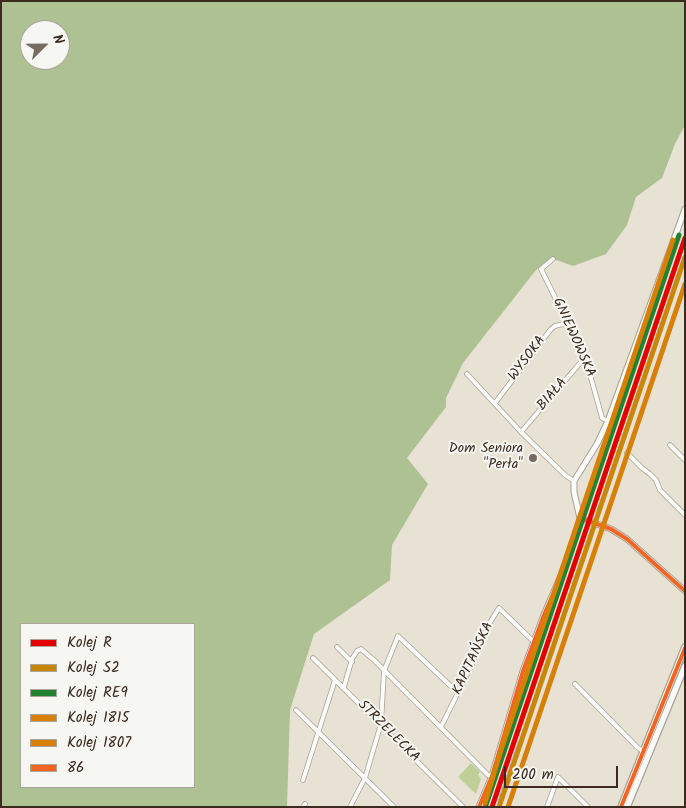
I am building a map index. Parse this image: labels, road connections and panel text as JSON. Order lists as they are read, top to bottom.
{
  "streets": {
    "street": [
      "GNIEWOWSKA",
      "WYSOKA",
      "BIAŁA",
      "KAPITAŃSKA",
      "STRZELECKA"
    ]
  },
  "crossings": [
    ["GNIEWOWSKA", "WYSOKA"],
    ["GNIEWOWSKA", "BIAŁA"]
  ],
  "places": ["Dom Seniora \"Perła\""],
  "lines": [
    "rail line RE9",
    "rail line R",
    "rail line 1807",
    "rail line S2",
    "rail line 1815",
    "transit line 86"
  ],
  "legend": [
    "Kolej R",
    "Kolej S2",
    "Kolej RE9",
    "Kolej 1815",
    "Kolej 1807",
    "86"
  ],
  "scale_bar": "200 m",
  "north": "top right"
}
